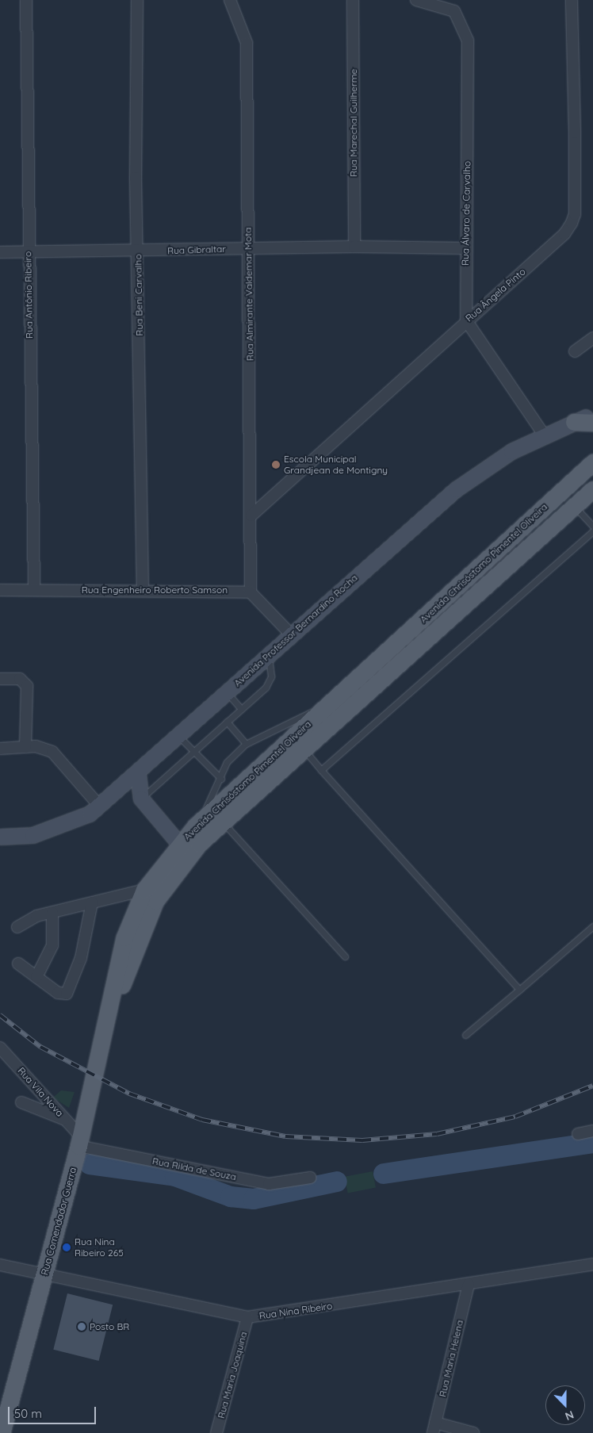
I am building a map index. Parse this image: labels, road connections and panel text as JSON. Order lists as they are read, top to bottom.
{
  "streets": {
    "main road": ["Avenida Chrisóstomo Pimentel Oliveira", "Avenida Professor Bernardino Rocha", "Rua Comendador Guerra"],
    "street": [
      "Rua Marechal Guilherme",
      "Rua Álvaro de Carvalho",
      "Rua Gibraltar",
      "Rua Almirante Valdemar Mota",
      "Rua Antônio Ribeiro",
      "Rua Beni Carvalho",
      "Rua Ângela Pinto",
      "Rua Engenheiro Roberto Samson",
      "Rua Vila Nova",
      "Rua Rilda de Souza",
      "Rua Nina Ribeiro",
      "Rua Maria Helena",
      "Rua Maria Joaquina"
    ]
  },
  "crossings": [
    ["Rua Marechal Guilherme", "Rua Gibraltar"],
    ["Rua Álvaro de Carvalho", "Rua Gibraltar"],
    ["Rua Álvaro de Carvalho", "Rua Ângela Pinto"],
    ["Rua Gibraltar", "Rua Almirante Valdemar Mota"],
    ["Rua Gibraltar", "Rua Antônio Ribeiro"],
    ["Rua Gibraltar", "Rua Beni Carvalho"],
    ["Rua Almirante Valdemar Mota", "Rua Ângela Pinto"],
    ["Rua Almirante Valdemar Mota", "Rua Engenheiro Roberto Samson"],
    ["Rua Antônio Ribeiro", "Rua Engenheiro Roberto Samson"],
    ["Rua Beni Carvalho", "Rua Engenheiro Roberto Samson"],
    ["Avenida Chrisóstomo Pimentel Oliveira", "Rua Comendador Guerra"],
    ["Rua Vila Nova", "Rua Rilda de Souza"],
    ["Rua Vila Nova", "Rua Comendador Guerra"],
    ["Rua Rilda de Souza", "Rua Comendador Guerra"],
    ["Rua Comendador Guerra", "Rua Nina Ribeiro"],
    ["Rua Nina Ribeiro", "Rua Maria Helena"],
    ["Rua Nina Ribeiro", "Rua Maria Joaquina"]
  ],
  "places": ["Escola Municipal Grandjean de Montigny", "Rua Nina Ribeiro 265", "Posto BR"],
  "scale_bar": "50 m",
  "north": "bottom"
}
